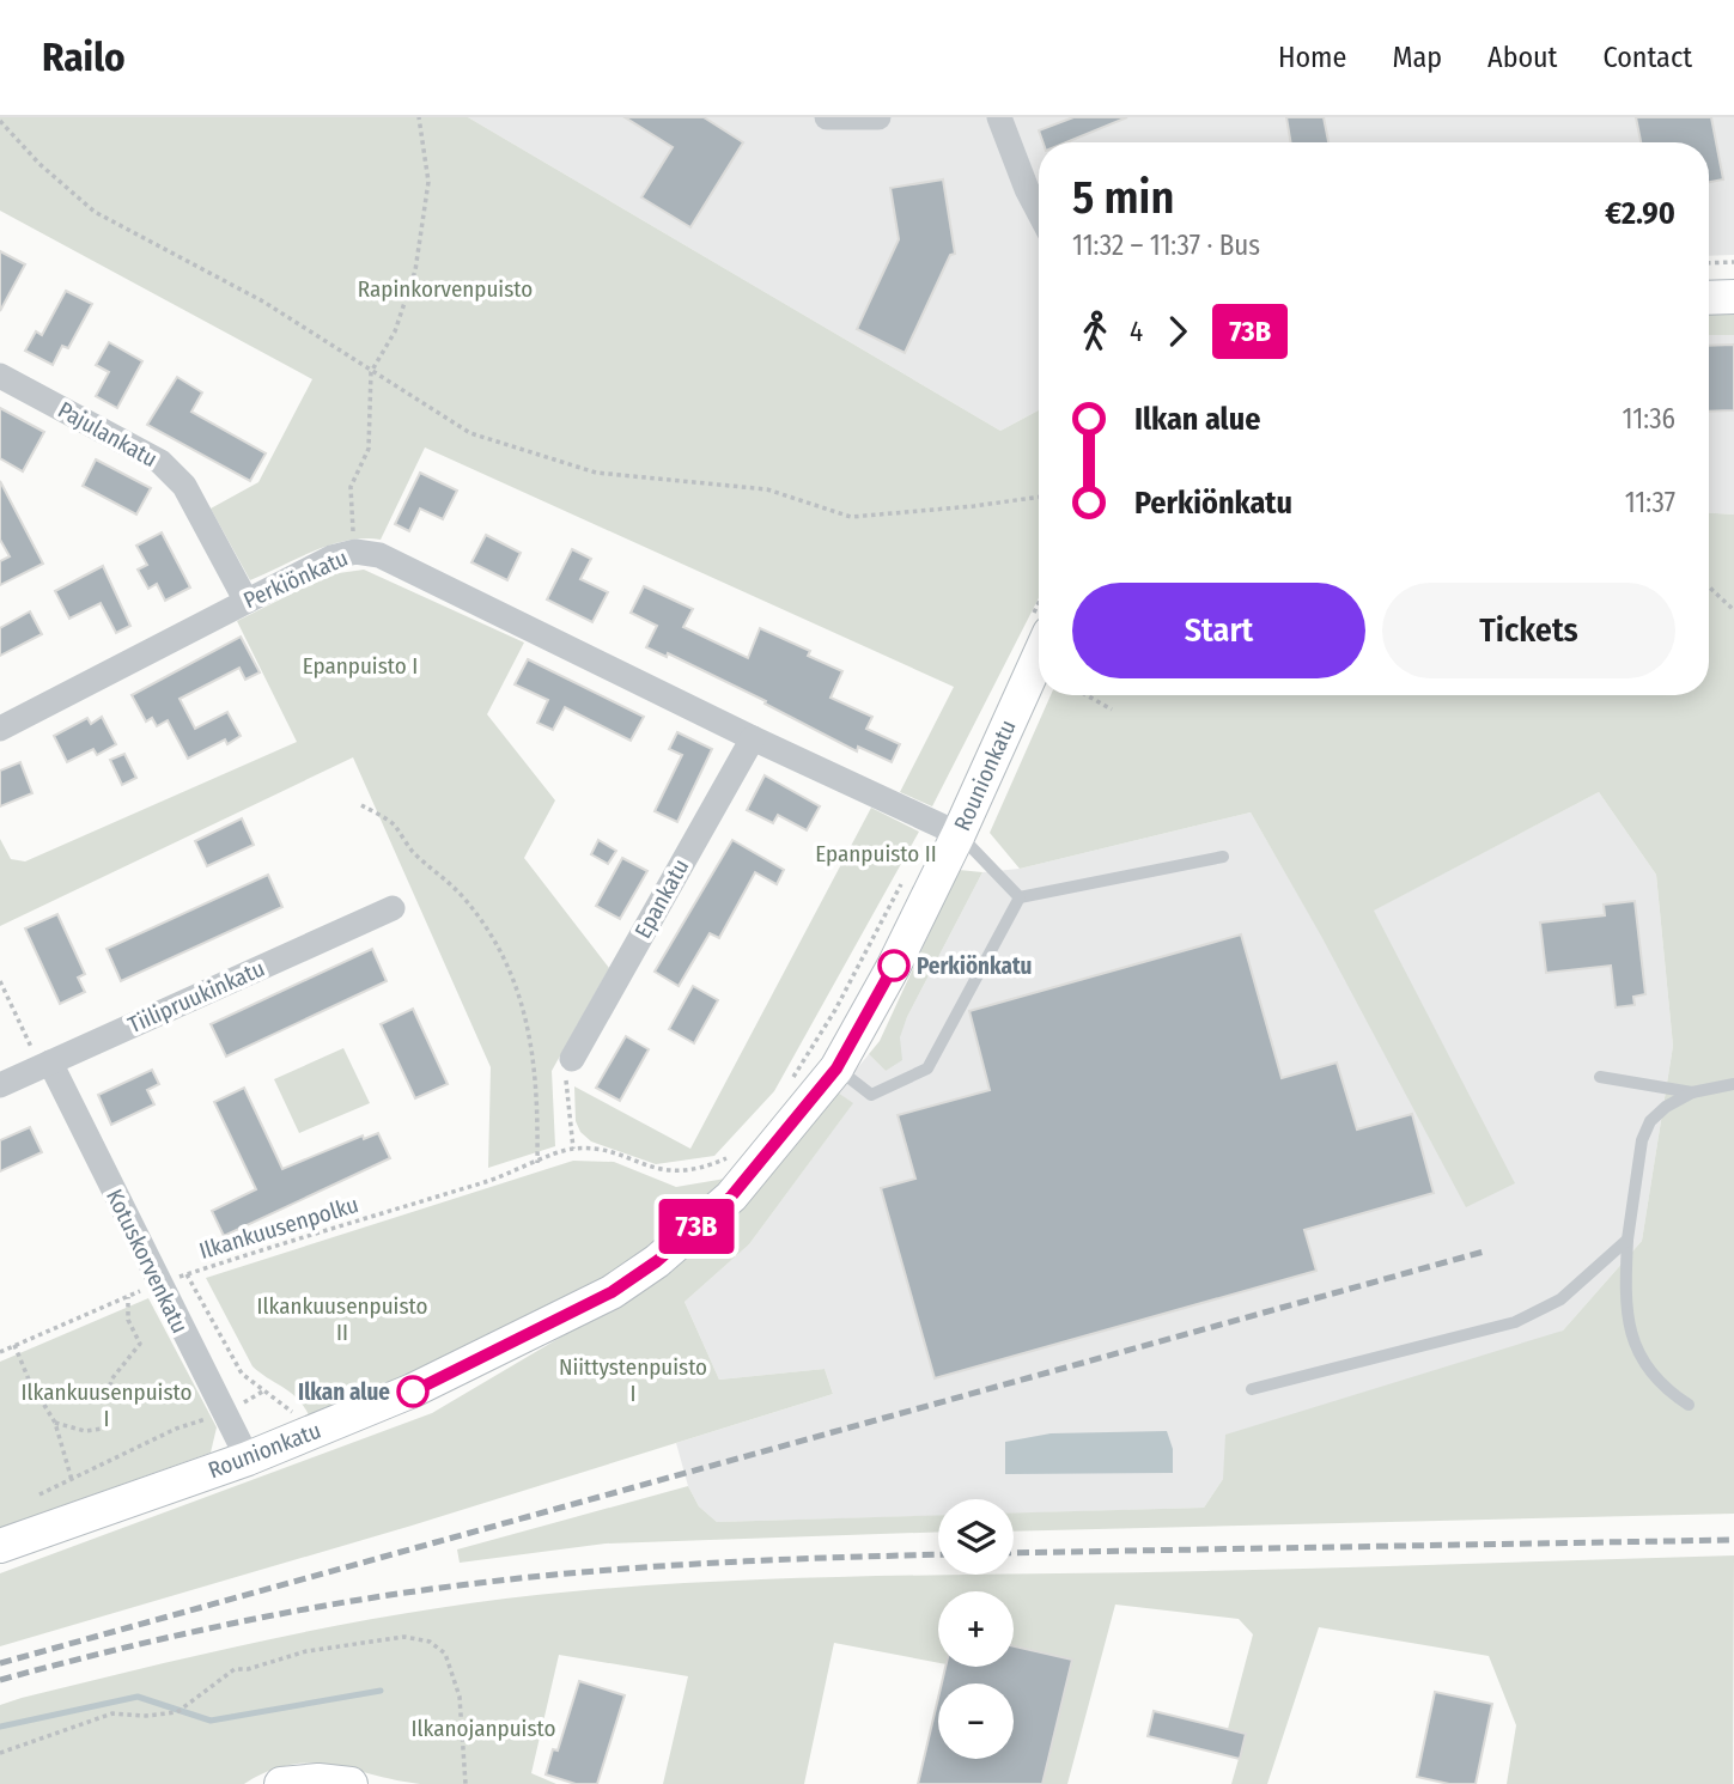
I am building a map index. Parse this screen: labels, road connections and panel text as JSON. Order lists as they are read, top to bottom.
{
  "streets": {
    "main road": ["Rounionkatu"],
    "street": [
      "Pajulankatu",
      "Perkiönkatu",
      "Epankatu",
      "Tiilipruukinkatu",
      "Kotuskorvenkatu"
    ],
    "path": ["Ilkankuusenpolku"]
  },
  "crossings": [
    ["Pajulankatu", "Perkiönkatu"],
    ["Perkiönkatu", "Rounionkatu"],
    ["Perkiönkatu", "Epankatu"],
    ["Rounionkatu", "Kotuskorvenkatu"],
    ["Tiilipruukinkatu", "Kotuskorvenkatu"],
    ["Ilkankuusenpolku", "Kotuskorvenkatu"]
  ],
  "parks": [
    "Rapinkorvenpuisto",
    "Epanpuisto I",
    "Epanpuisto II",
    "Ilkankuusenpuisto II",
    "Niittystenpuisto I",
    "Ilkankuusenpuisto I",
    "Ilkanojanpuisto"
  ],
  "places": ["Perkiönkatu", "Ilkan alue"],
  "lines": ["bus line 73B"],
  "page": {
    "header": "Railo",
    "nav": [
      "Home",
      "Map",
      "About",
      "Contact"
    ],
    "on_map": "73B",
    "heading": ["5 min", "11:32 – 11:37 · Bus", "€2.90"],
    "legs": ["4", "73B"],
    "list": [
      {
        "name": "Ilkan alue",
        "value": "11:36"
      },
      {
        "name": "Perkiönkatu",
        "value": "11:37"
      }
    ],
    "buttons": ["Start", "Tickets"],
    "map_buttons": ["+", "−"]
  }
}
